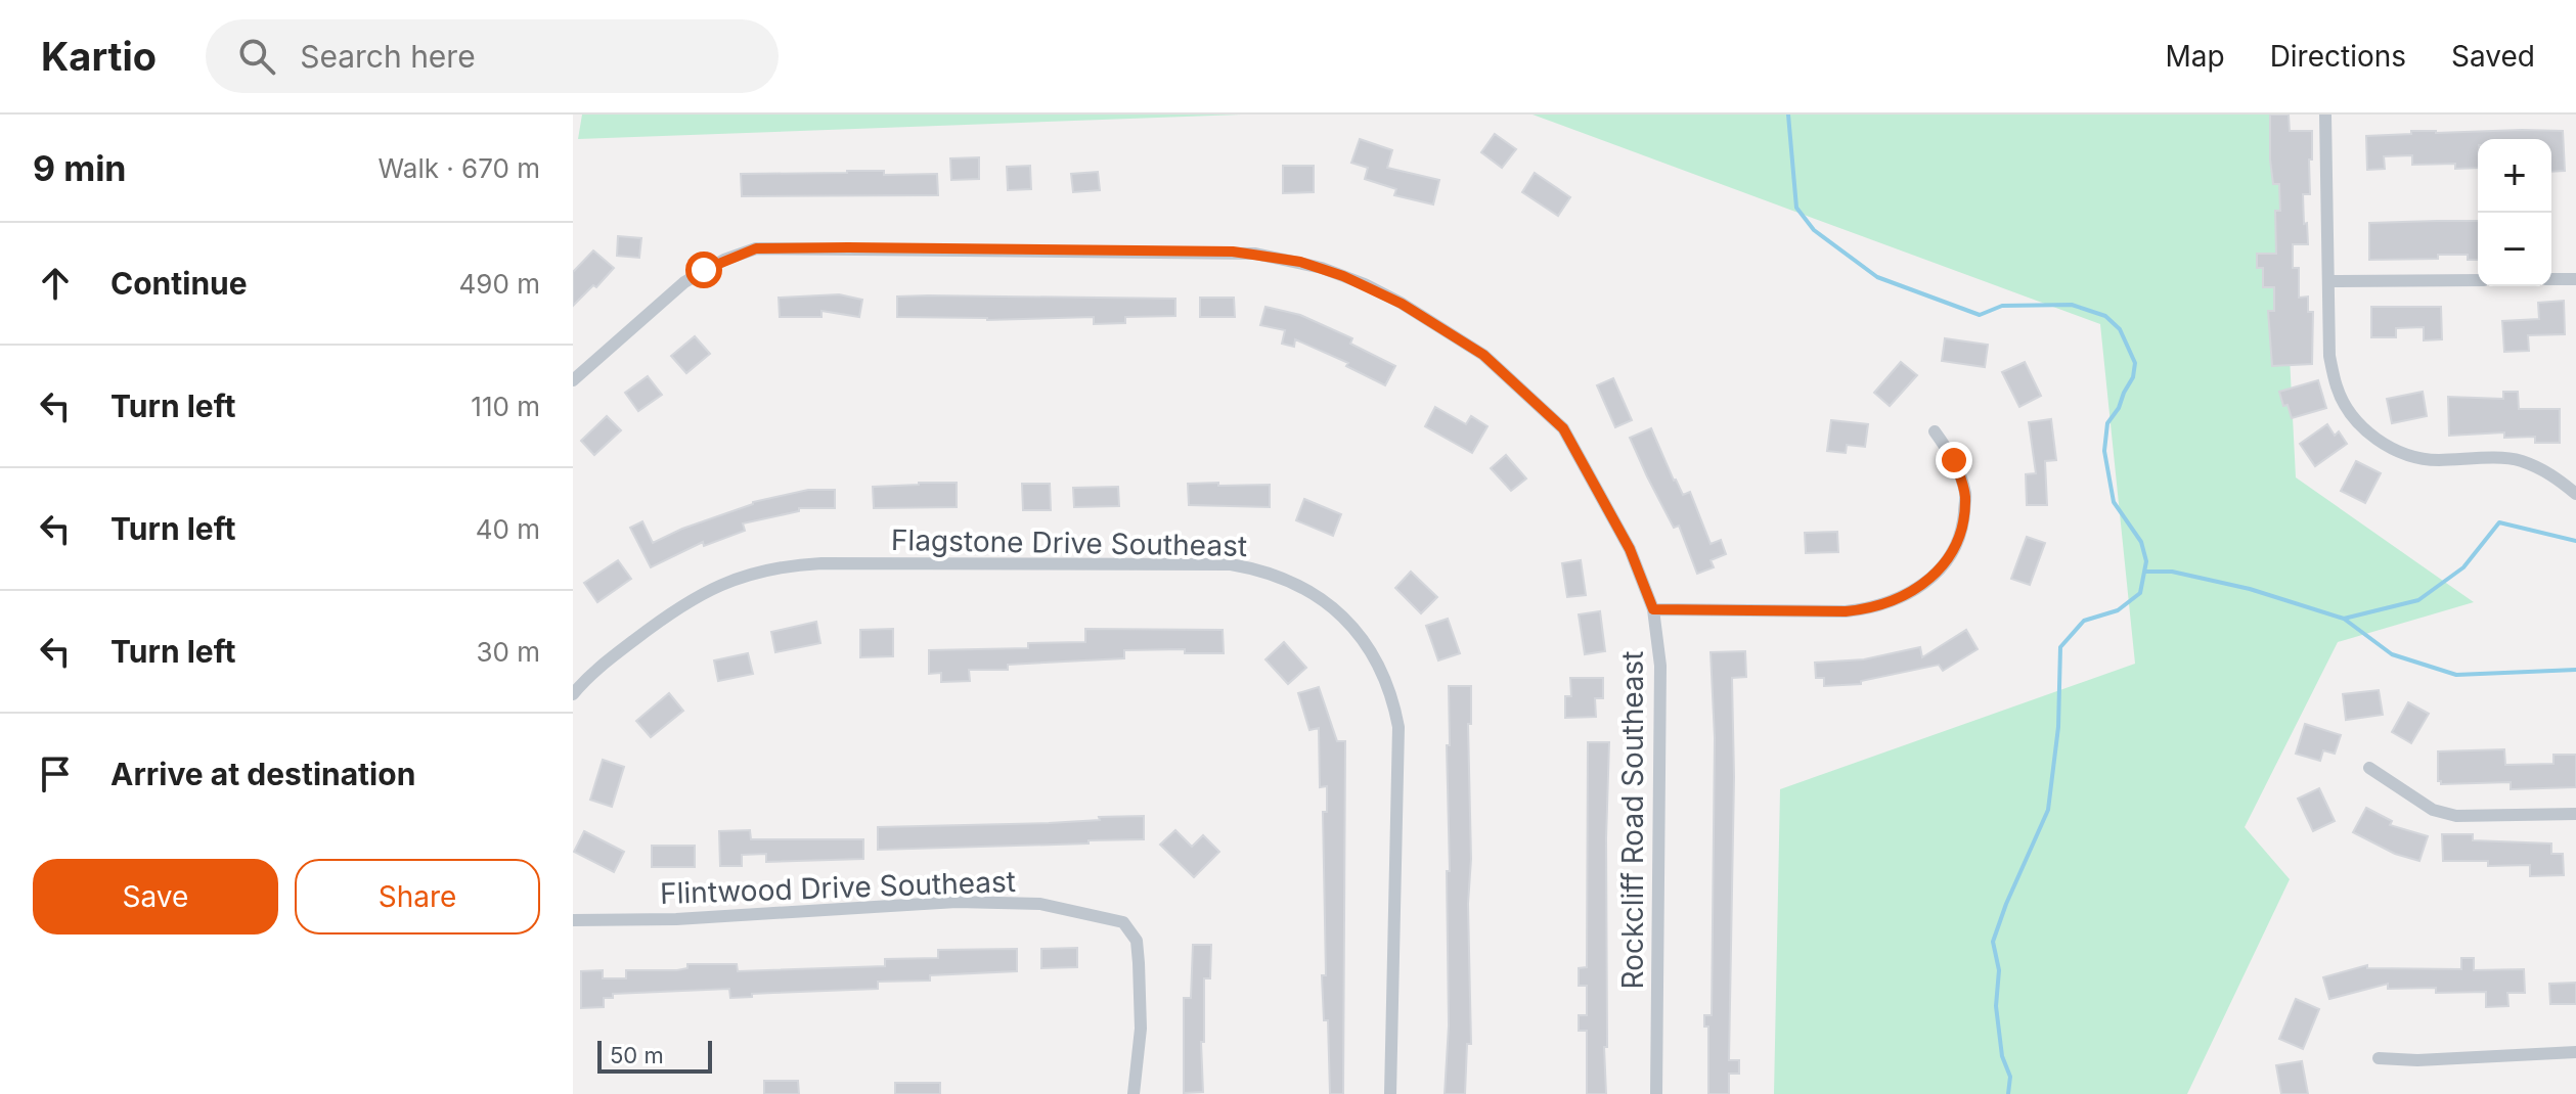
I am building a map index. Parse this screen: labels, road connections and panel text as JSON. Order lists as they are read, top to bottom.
{
  "streets": {
    "street": ["Flagstone Drive Southeast", "Rockcliff Road Southeast", "Flintwood Drive Southeast"]
  },
  "scale_bar": "50 m",
  "page": {
    "header": "Kartio",
    "search": "Search here",
    "nav": ["Map", "Directions", "Saved"],
    "heading": ["9 min", "Walk · 670 m"],
    "map_buttons": ["+", "−"],
    "list": [
      ["Continue", "490 m"],
      ["Turn left", "110 m"],
      ["Turn left", "40 m"],
      ["Turn left", "30 m"],
      "Arrive at destination"
    ],
    "buttons": ["Save", "Share"],
    "scale": "50 m"
  }
}
